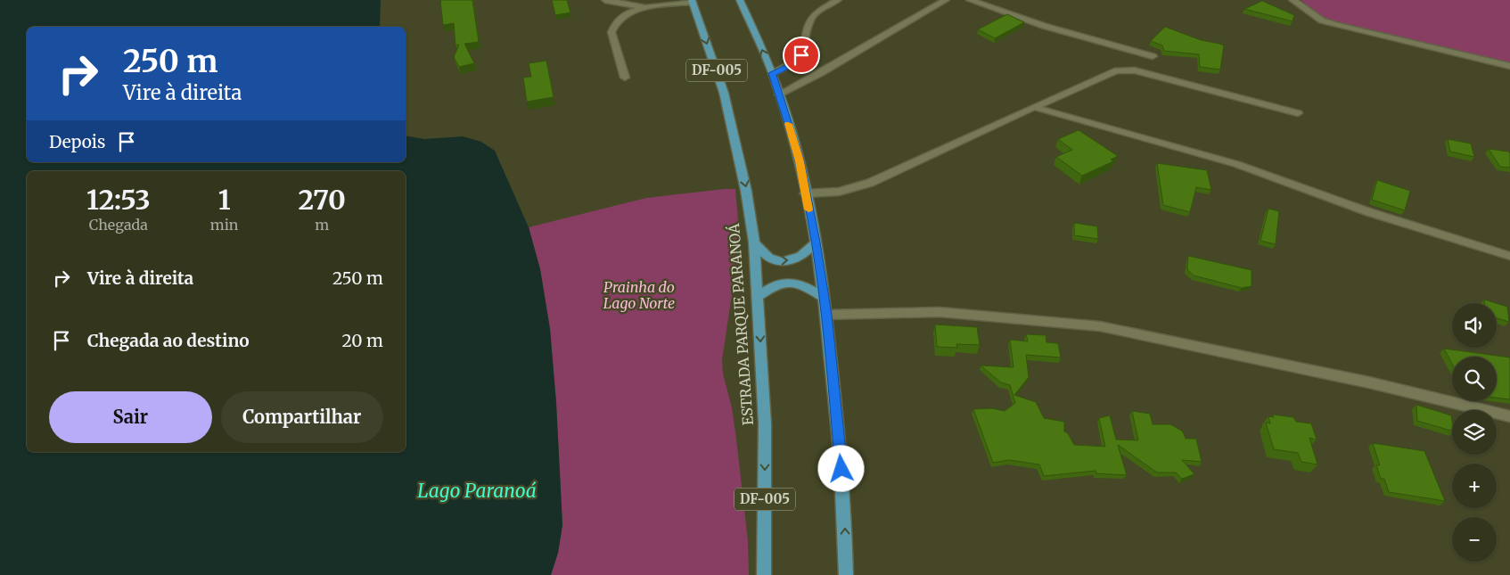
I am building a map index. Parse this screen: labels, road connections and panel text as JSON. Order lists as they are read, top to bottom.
{
  "streets": {
    "main road": ["DF-005", "ESTRADA PARQUE PARANOÁ"]
  },
  "water": ["Lago Paranoá"],
  "parks": ["Prainha do Lago Norte"],
  "page": {
    "turn": ["250 m", "Vire à direita"],
    "then": "Depois",
    "eta": [
      "12:53",
      "Chegada",
      "1",
      "min",
      "270",
      "m"
    ],
    "list": [
      {
        "name": "Vire à direita",
        "value": "250 m"
      },
      {
        "name": "Chegada ao destino",
        "value": "20 m"
      }
    ],
    "map_buttons": ["+", "−"],
    "buttons": ["Sair", "Compartilhar"]
  }
}
